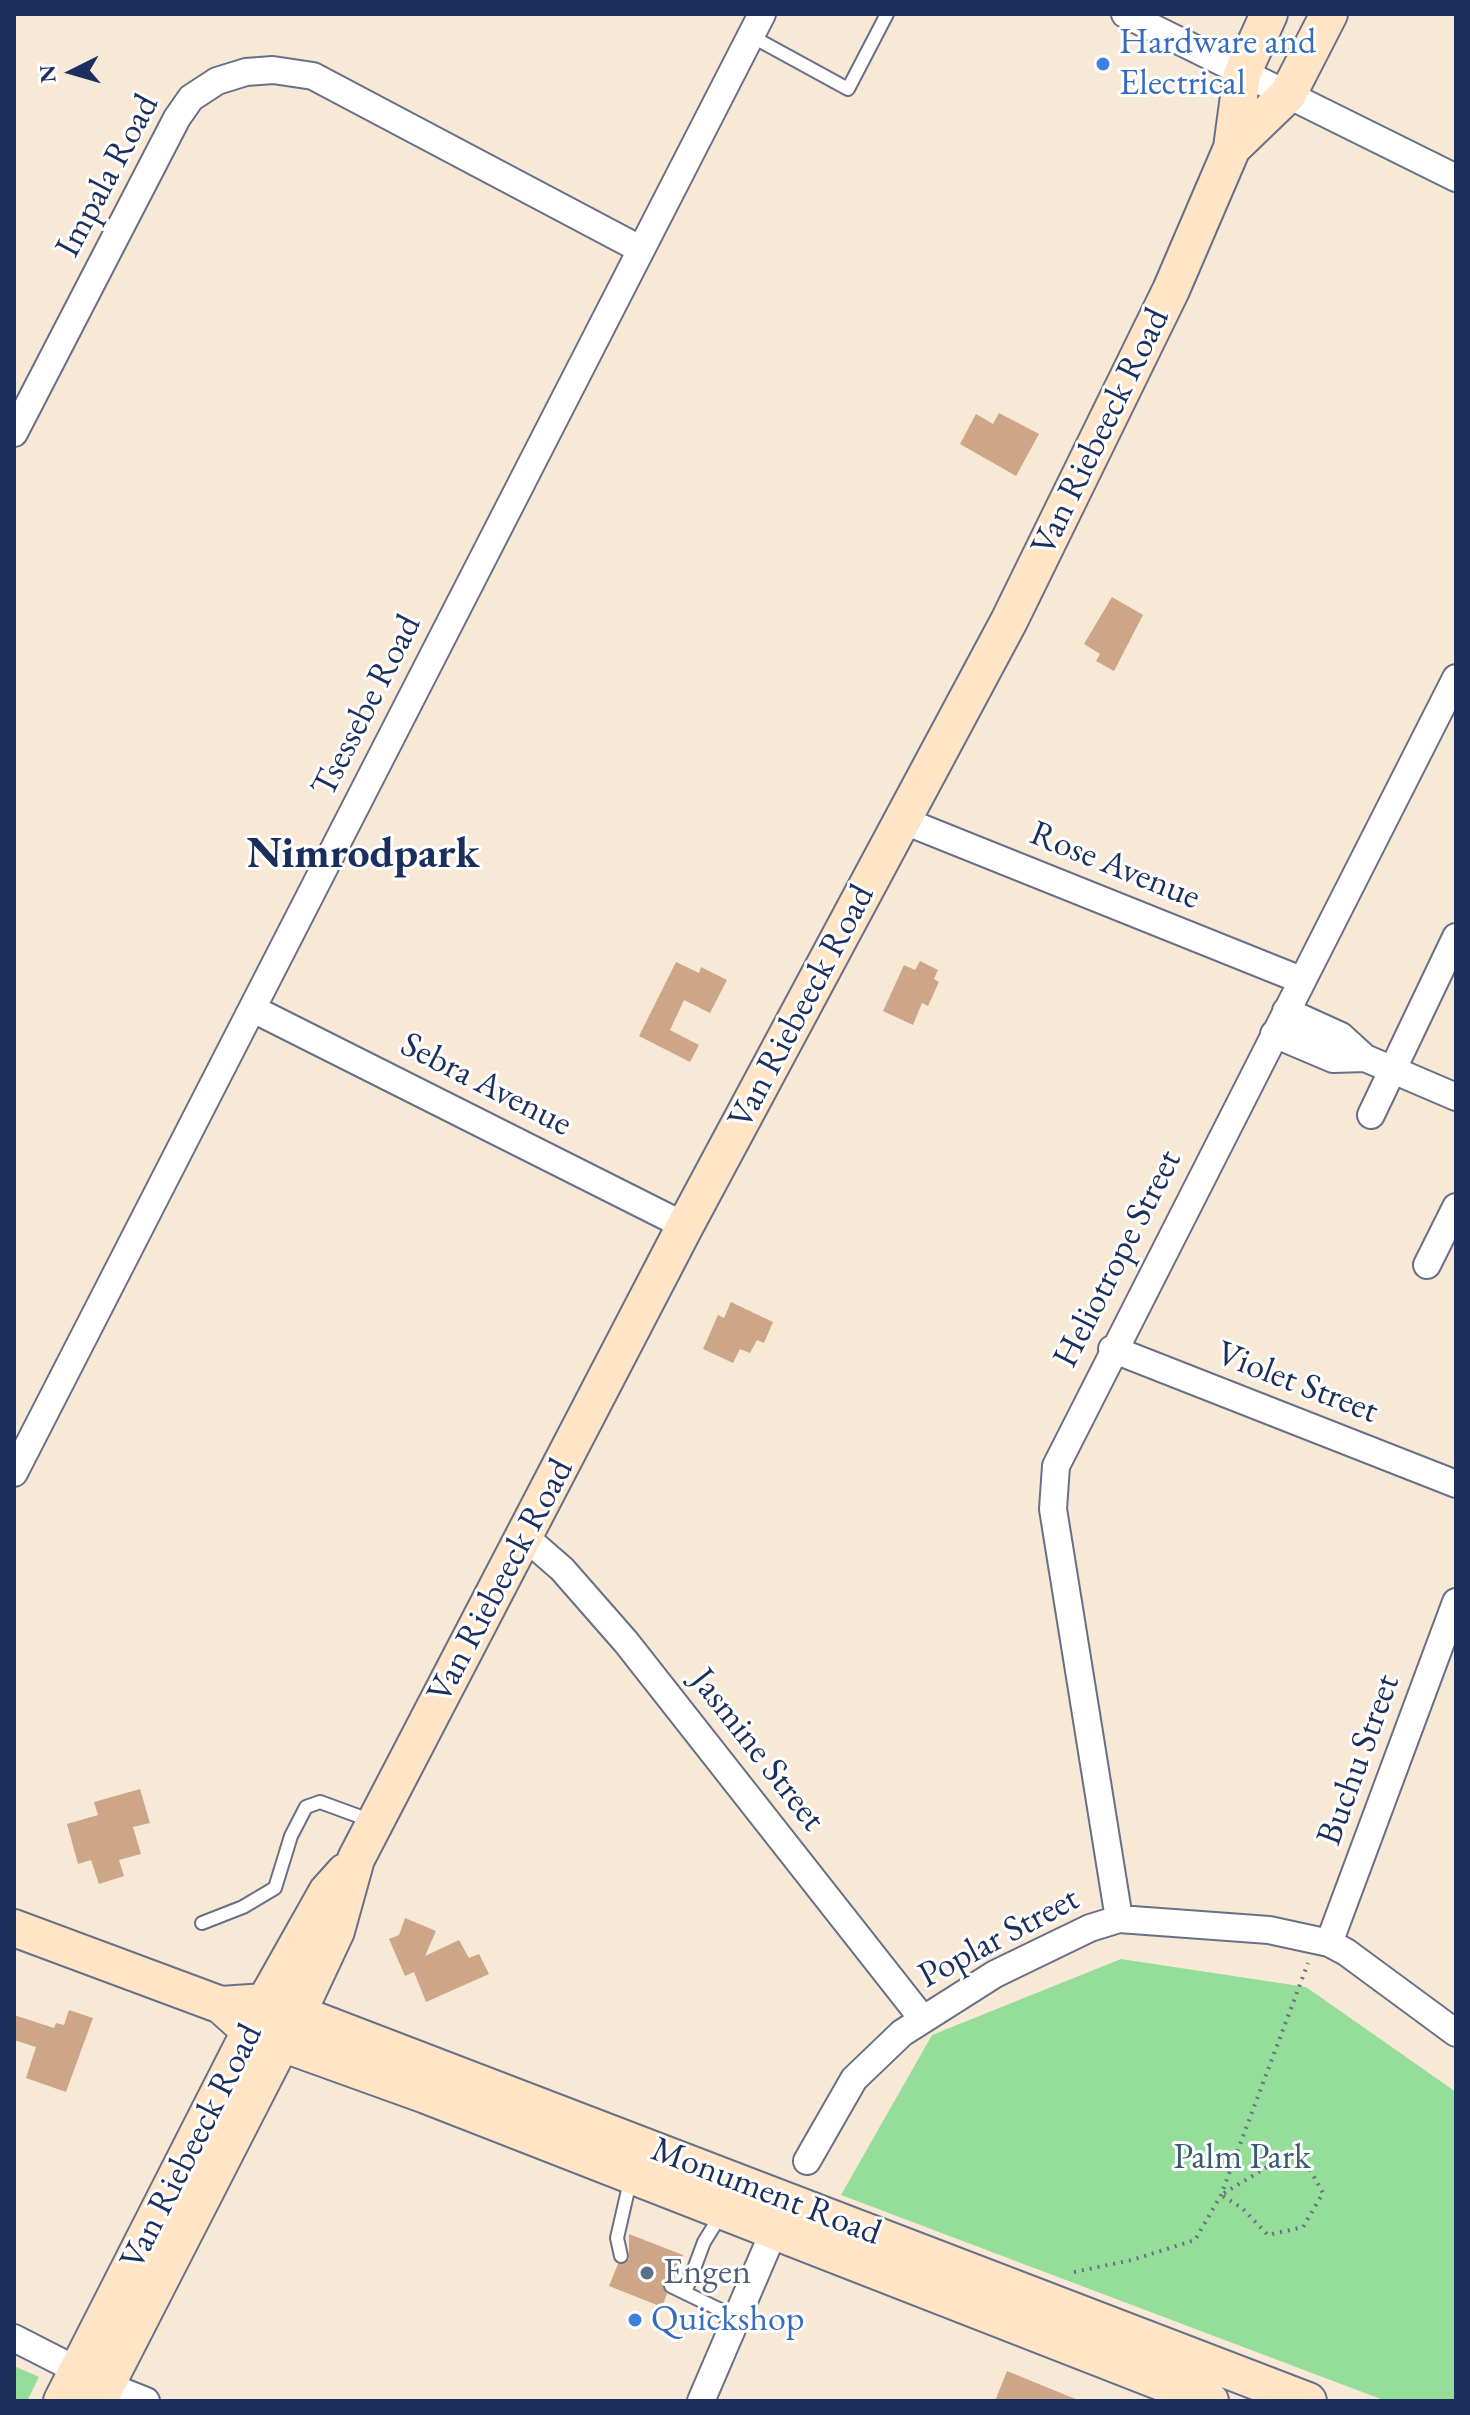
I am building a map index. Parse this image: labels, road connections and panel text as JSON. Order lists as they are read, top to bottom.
{
  "streets": {
    "street": [
      "Impala Road",
      "Van Riebeeck Road",
      "Tsessebe Road",
      "Rose Avenue",
      "Sebra Avenue",
      "Heliotrope Street",
      "Violet Street",
      "Jasmine Street",
      "Buchu Street",
      "Poplar Street",
      "Monument Road"
    ]
  },
  "crossings": [
    ["Impala Road", "Tsessebe Road"],
    ["Van Riebeeck Road", "Rose Avenue"],
    ["Van Riebeeck Road", "Sebra Avenue"],
    ["Van Riebeeck Road", "Jasmine Street"],
    ["Van Riebeeck Road", "Monument Road"],
    ["Tsessebe Road", "Sebra Avenue"],
    ["Rose Avenue", "Heliotrope Street"],
    ["Heliotrope Street", "Violet Street"],
    ["Heliotrope Street", "Poplar Street"],
    ["Jasmine Street", "Poplar Street"],
    ["Buchu Street", "Poplar Street"]
  ],
  "districts": ["Nimrodpark"],
  "parks": ["Palm Park"],
  "places": ["Hardware and Electrical", "Engen", "Quickshop"],
  "north": "left"
}
